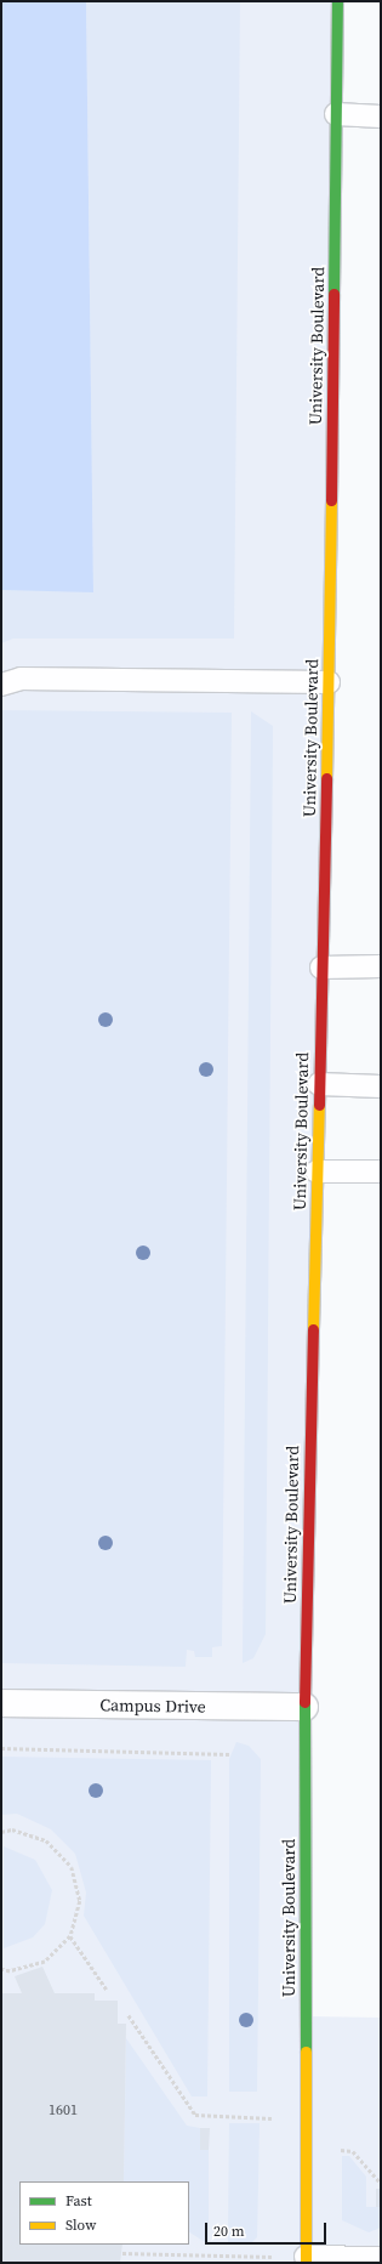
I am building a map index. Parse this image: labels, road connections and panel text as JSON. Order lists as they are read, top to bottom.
{
  "streets": {
    "street": ["University Boulevard", "Campus Drive"]
  },
  "crossings": [
    ["University Boulevard", "Campus Drive"]
  ],
  "house_numbers": ["1601"],
  "legend": ["Fast", "Slow"],
  "scale_bar": "20 m"
}
